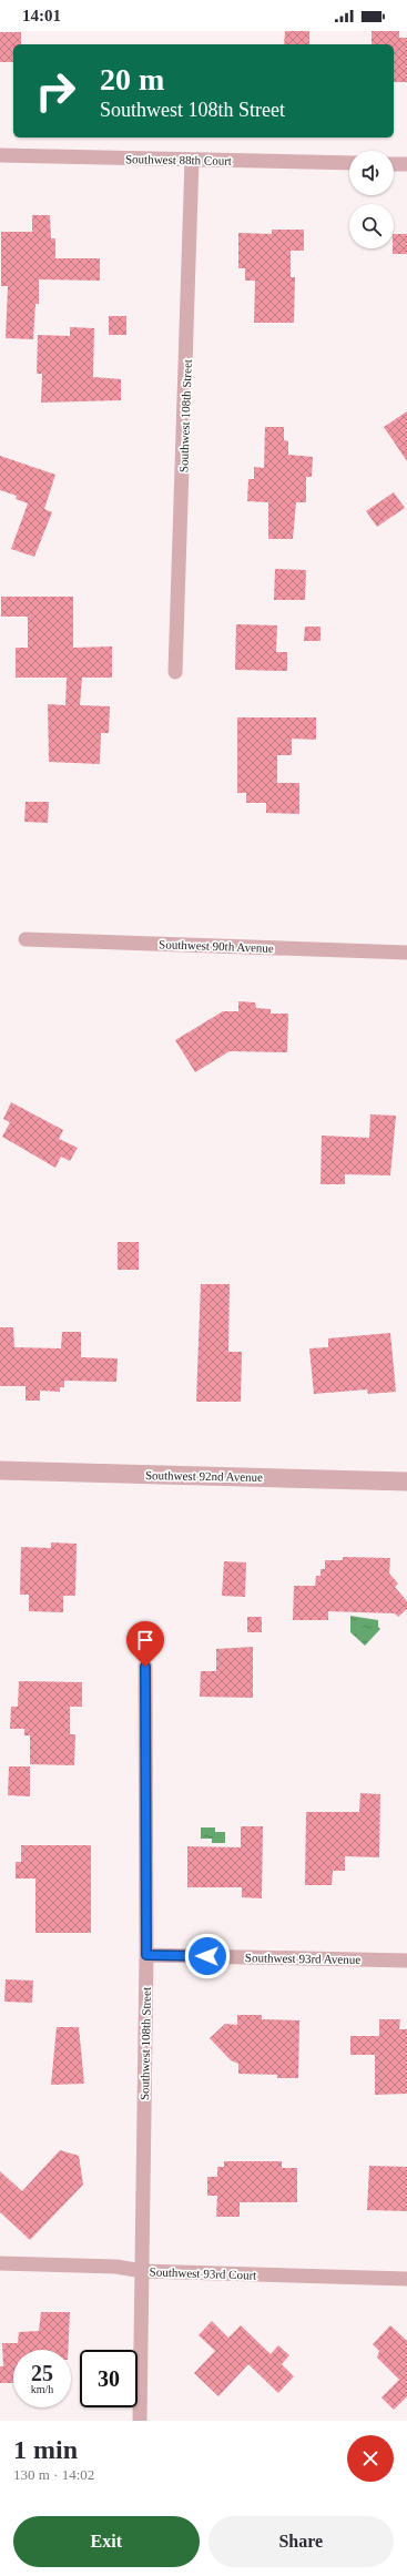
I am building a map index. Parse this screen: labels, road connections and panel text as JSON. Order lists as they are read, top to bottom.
{
  "streets": {
    "street": [
      "Southwest 88th Court",
      "Southwest 108th Street",
      "Southwest 90th Avenue",
      "Southwest 92nd Avenue",
      "Southwest 93rd Avenue",
      "Southwest 93rd Court"
    ]
  },
  "crossings": [
    ["Southwest 88th Court", "Southwest 108th Street"],
    ["Southwest 108th Street", "Southwest 93rd Avenue"],
    ["Southwest 108th Street", "Southwest 93rd Court"]
  ],
  "page": {
    "status": "14:01",
    "turn": ["20 m", "Southwest 108th Street"],
    "speed": "25 km/h",
    "limit": "30",
    "heading": ["1 min", "130 m · 14:02"],
    "buttons": ["Exit", "Share"]
  }
}
